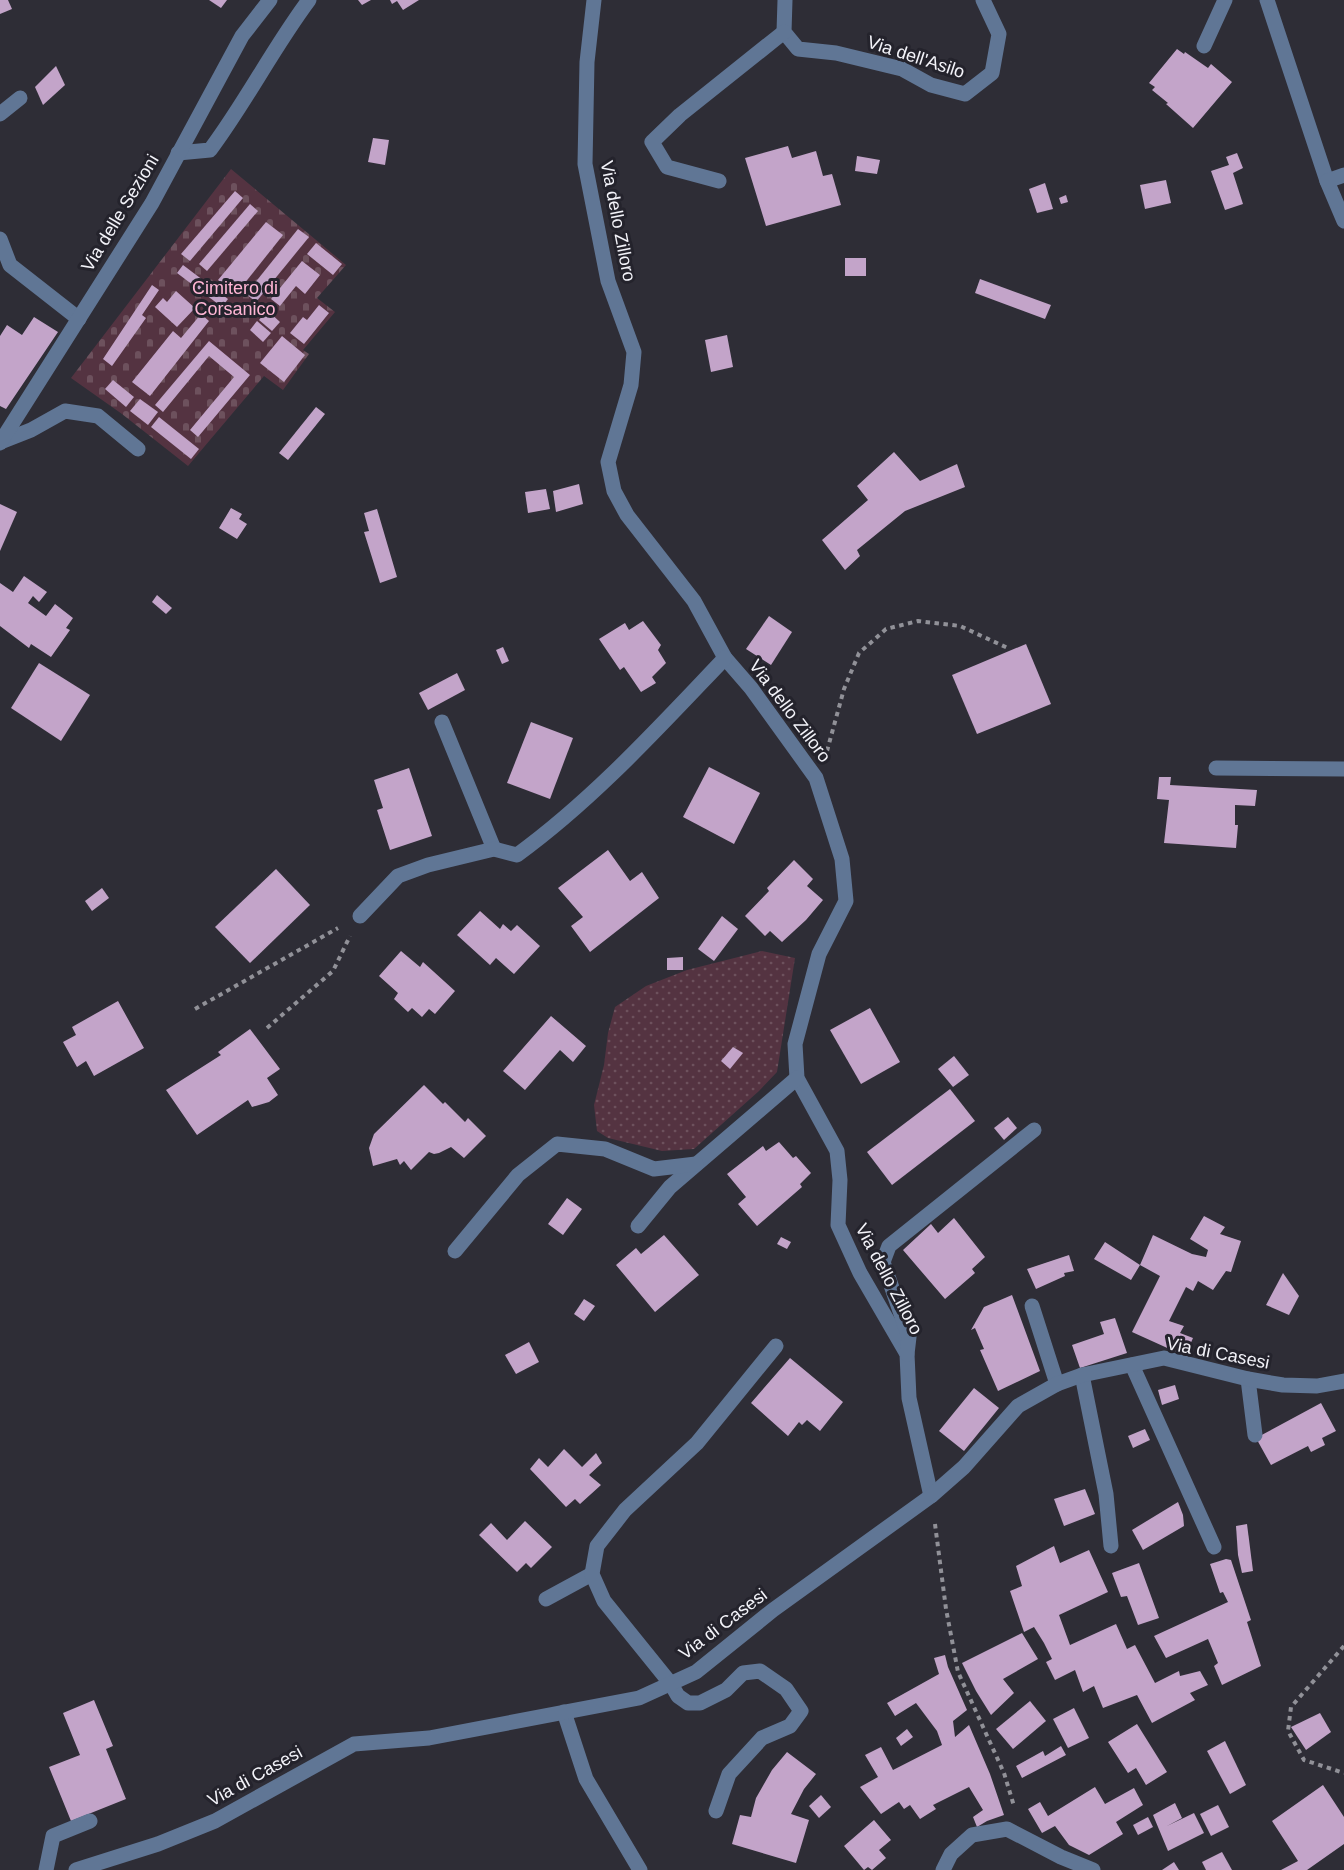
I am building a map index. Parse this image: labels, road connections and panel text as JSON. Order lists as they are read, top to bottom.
{
  "streets": {
    "street": [
      "Via dell'Asilo",
      "Via delle Sezioni",
      "Via dello Zilloro",
      "Via di Casesi"
    ]
  },
  "crossings": [
    ["Via dello Zilloro", "Via di Casesi"]
  ],
  "parks": ["Cimitero di Corsanico"]
}
